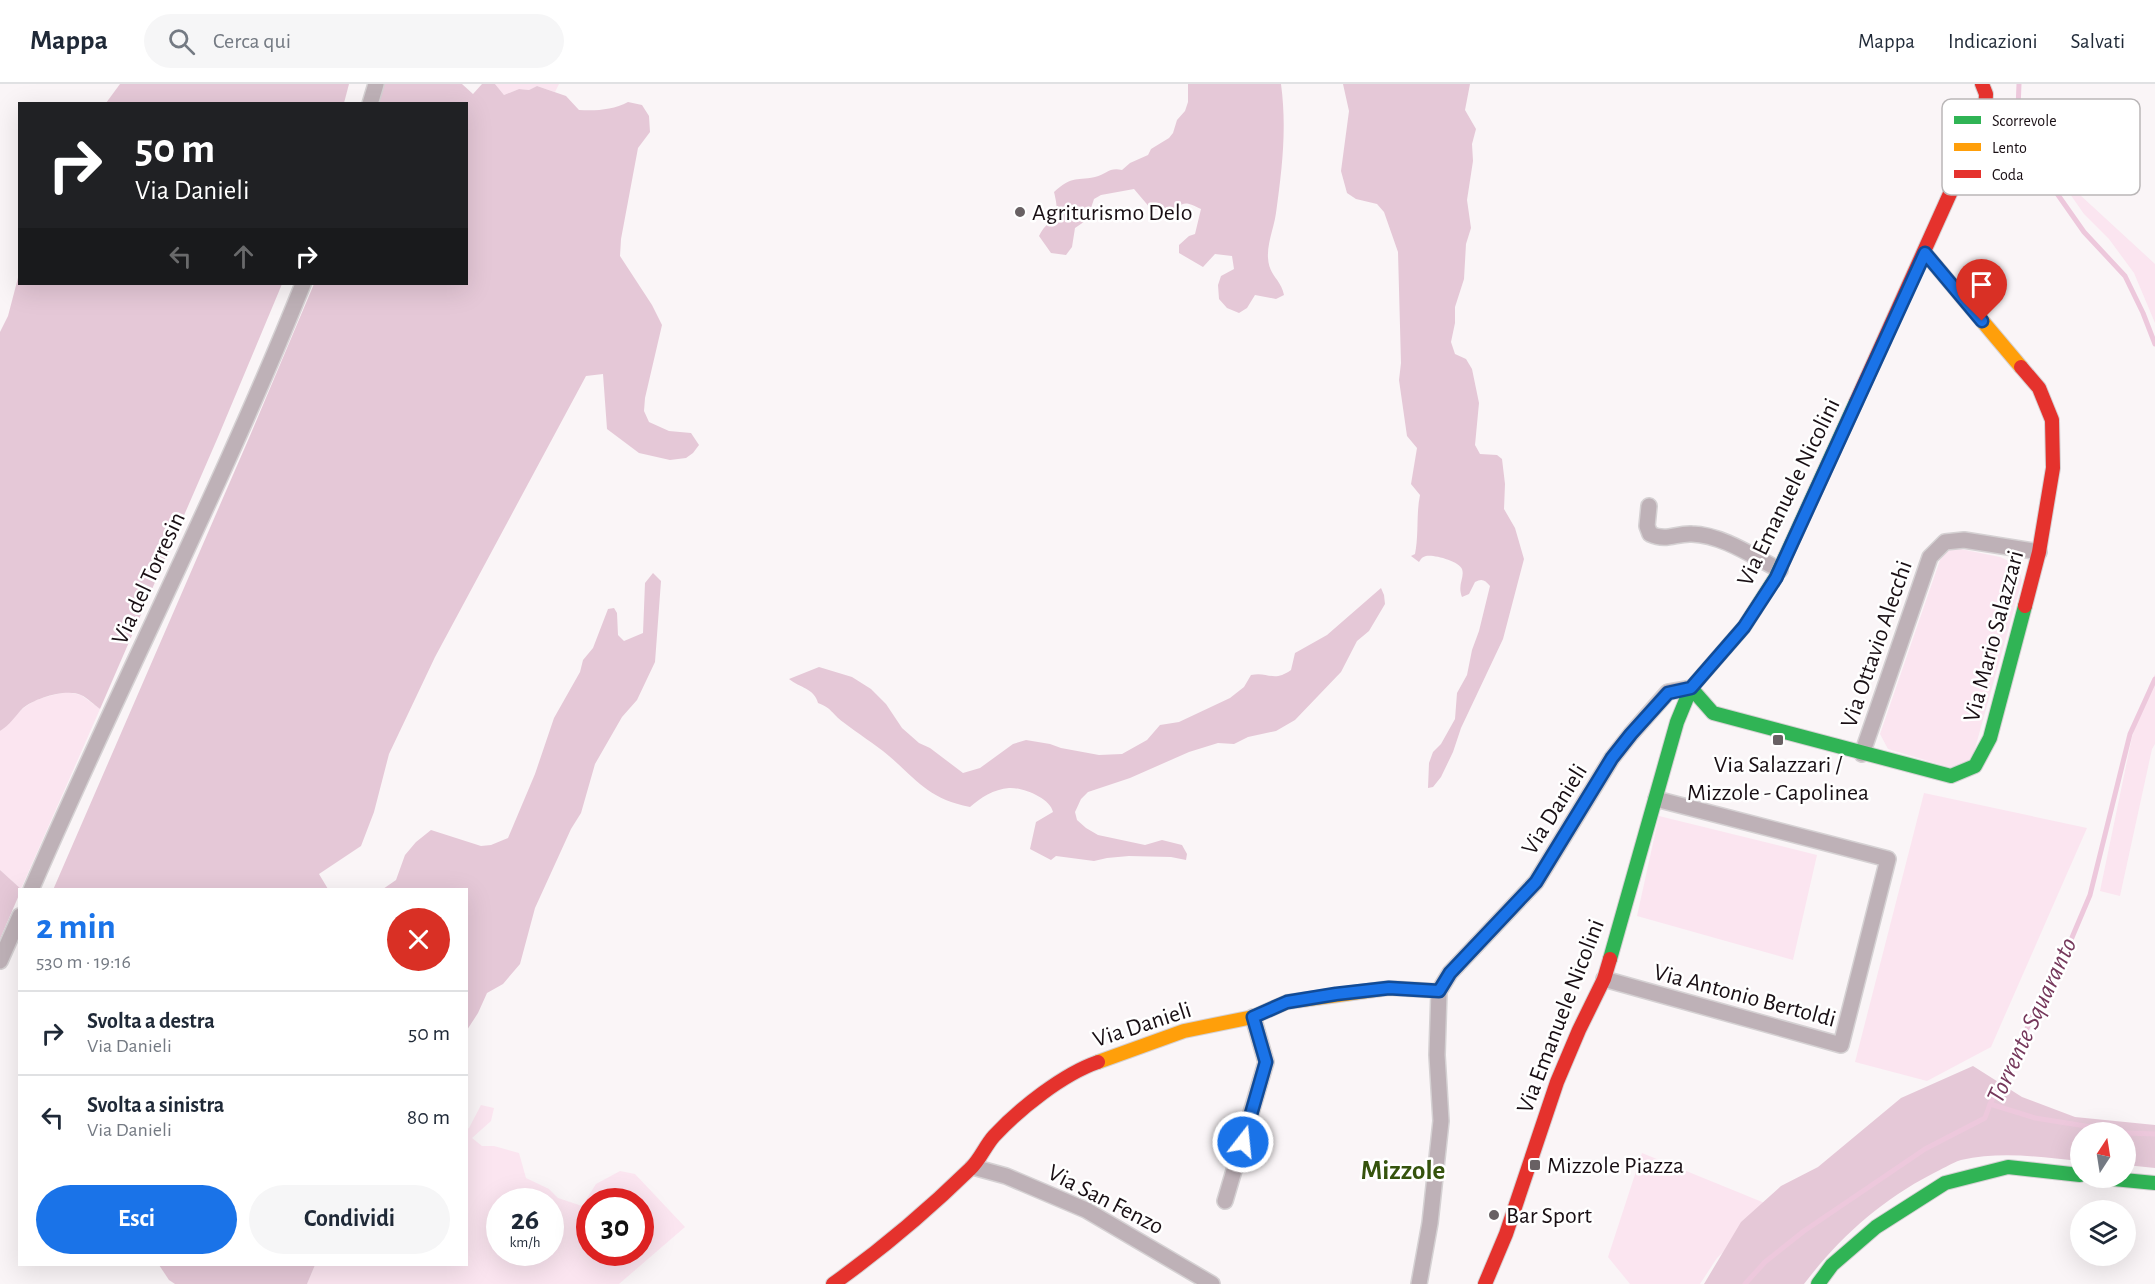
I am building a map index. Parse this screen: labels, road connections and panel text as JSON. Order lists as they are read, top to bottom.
{
  "streets": {
    "street": [
      "Via Emanuele Nicolini",
      "Via del Torresin",
      "Via Mario Salazzari",
      "Via Ottavio Alecchi",
      "Via Danieli",
      "Via Antonio Bertoldi",
      "Via San Fenzo"
    ]
  },
  "crossings": [
    ["Via Emanuele Nicolini", "Via Mario Salazzari"],
    ["Via Emanuele Nicolini", "Via Danieli"],
    ["Via Emanuele Nicolini", "Via Antonio Bertoldi"],
    ["Via Mario Salazzari", "Via Ottavio Alecchi"],
    ["Via Mario Salazzari", "Via Danieli"],
    ["Via Danieli", "Via San Fenzo"]
  ],
  "districts": ["Mizzole"],
  "water": ["Torrente Squaranto"],
  "places": {
    "other": ["Agriturismo Delo", "Bar Sport"],
    "transit": ["Via Salazzari / Mizzole - Capolinea", "Mizzole Piazza"]
  },
  "legend": ["Scorrevole", "Lento", "Coda"],
  "north": "top",
  "page": {
    "header": "Mappa",
    "search": "Cerca qui",
    "nav": ["Mappa", "Indicazioni", "Salvati"],
    "turn": ["50 m", "Via Danieli"],
    "heading": ["2 min", "530 m · 19:16"],
    "list": [
      {
        "name": "Svolta a destra",
        "note": "Via Danieli",
        "value": "50 m"
      },
      {
        "name": "Svolta a sinistra",
        "note": "Via Danieli",
        "value": "80 m"
      }
    ],
    "buttons": ["Esci", "Condividi"],
    "speed": "26 km/h",
    "limit": "30"
  }
}
